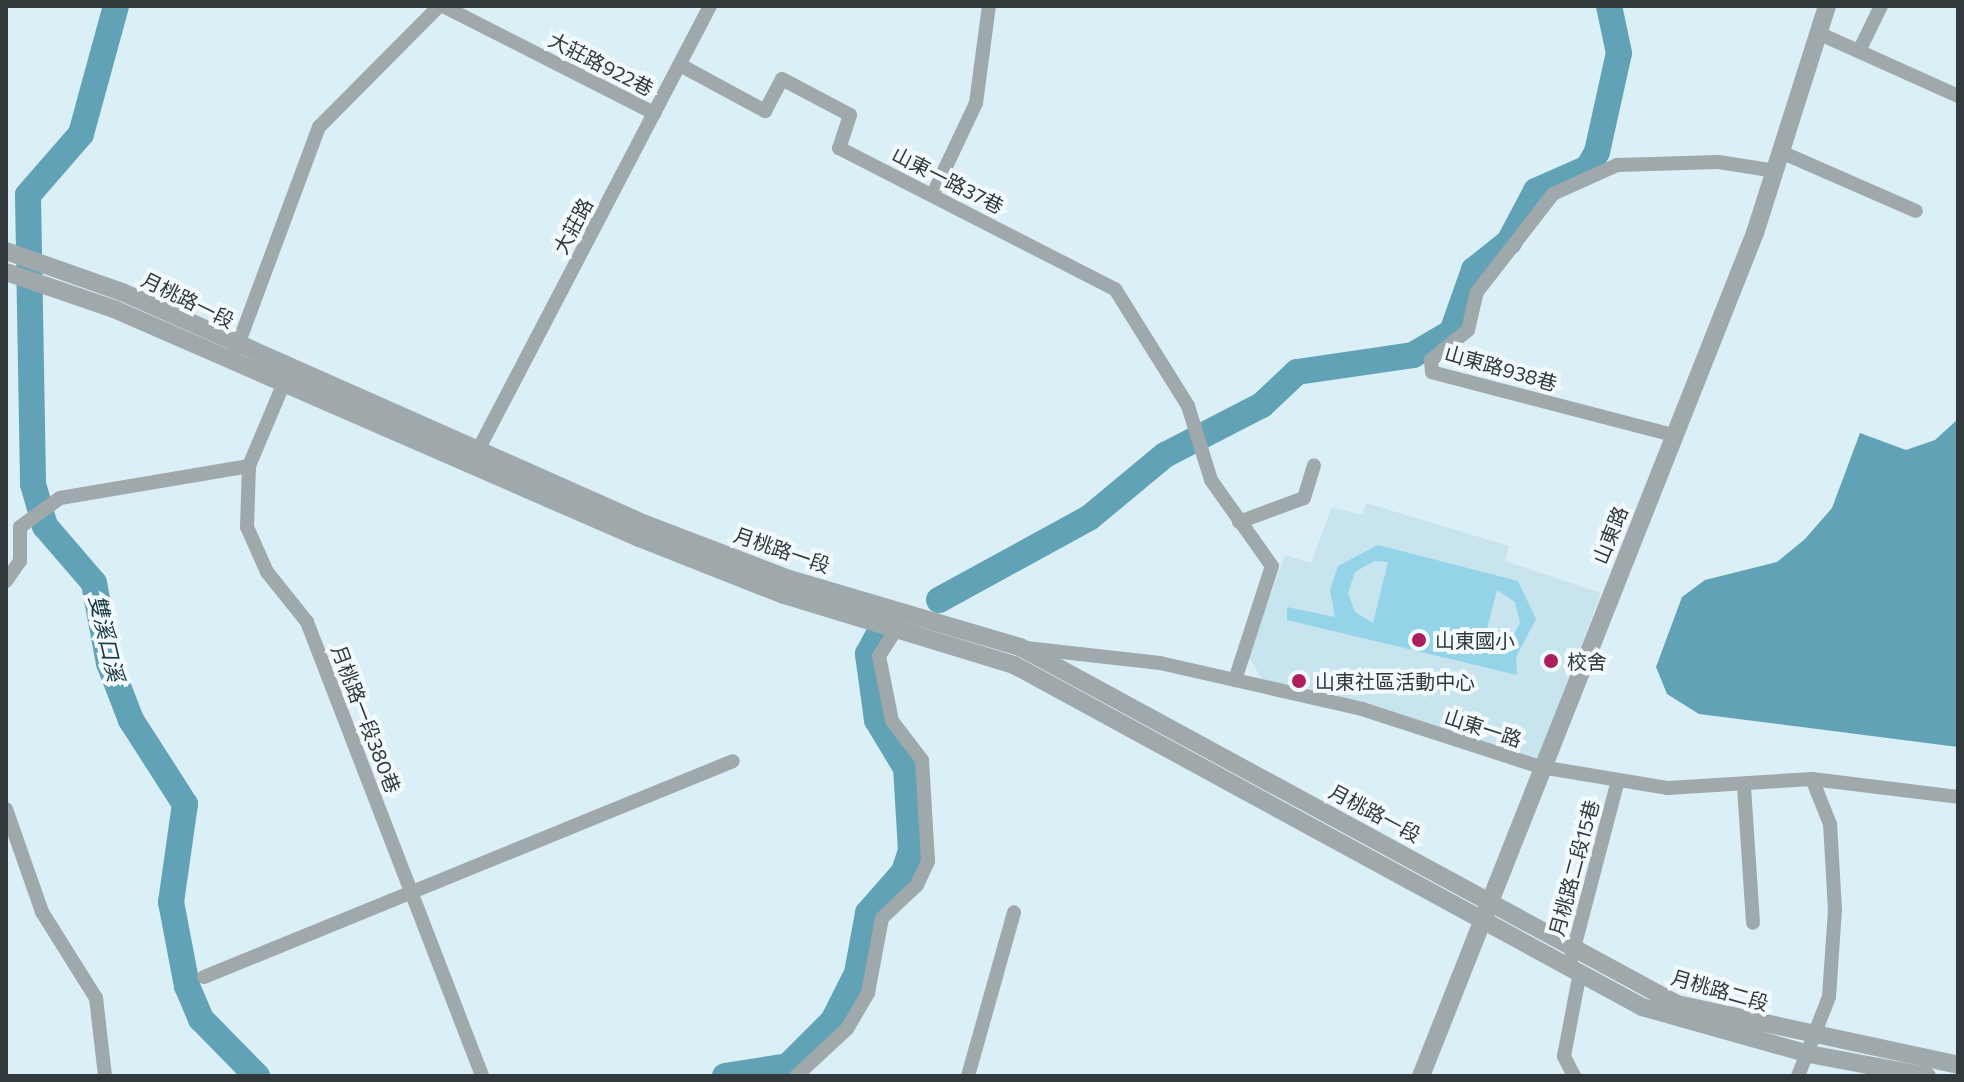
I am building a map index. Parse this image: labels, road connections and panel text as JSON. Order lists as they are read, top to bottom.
{
  "streets": {
    "street": [
      "大莊路922巷",
      "山東一路37巷",
      "大莊路",
      "月桃路一段",
      "山東路938巷",
      "山東路",
      "月桃路一段380巷",
      "山東一路",
      "月桃路二段15巷",
      "月桃路二段"
    ]
  },
  "crossings": [
    ["大莊路922巷", "大莊路"],
    ["山東一路37巷", "大莊路"],
    ["大莊路", "月桃路一段"],
    ["月桃路一段", "山東路"],
    ["月桃路一段", "月桃路一段380巷"],
    ["月桃路一段", "山東一路"],
    ["月桃路一段", "月桃路二段"],
    ["山東路938巷", "山東路"],
    ["山東路", "山東一路"],
    ["山東路", "月桃路二段"],
    ["山東一路", "月桃路二段15巷"],
    ["月桃路二段15巷", "月桃路二段"]
  ],
  "water": ["雙溪口溪"],
  "places": ["山東國小", "校舍", "山東社區活動中心"]
}
